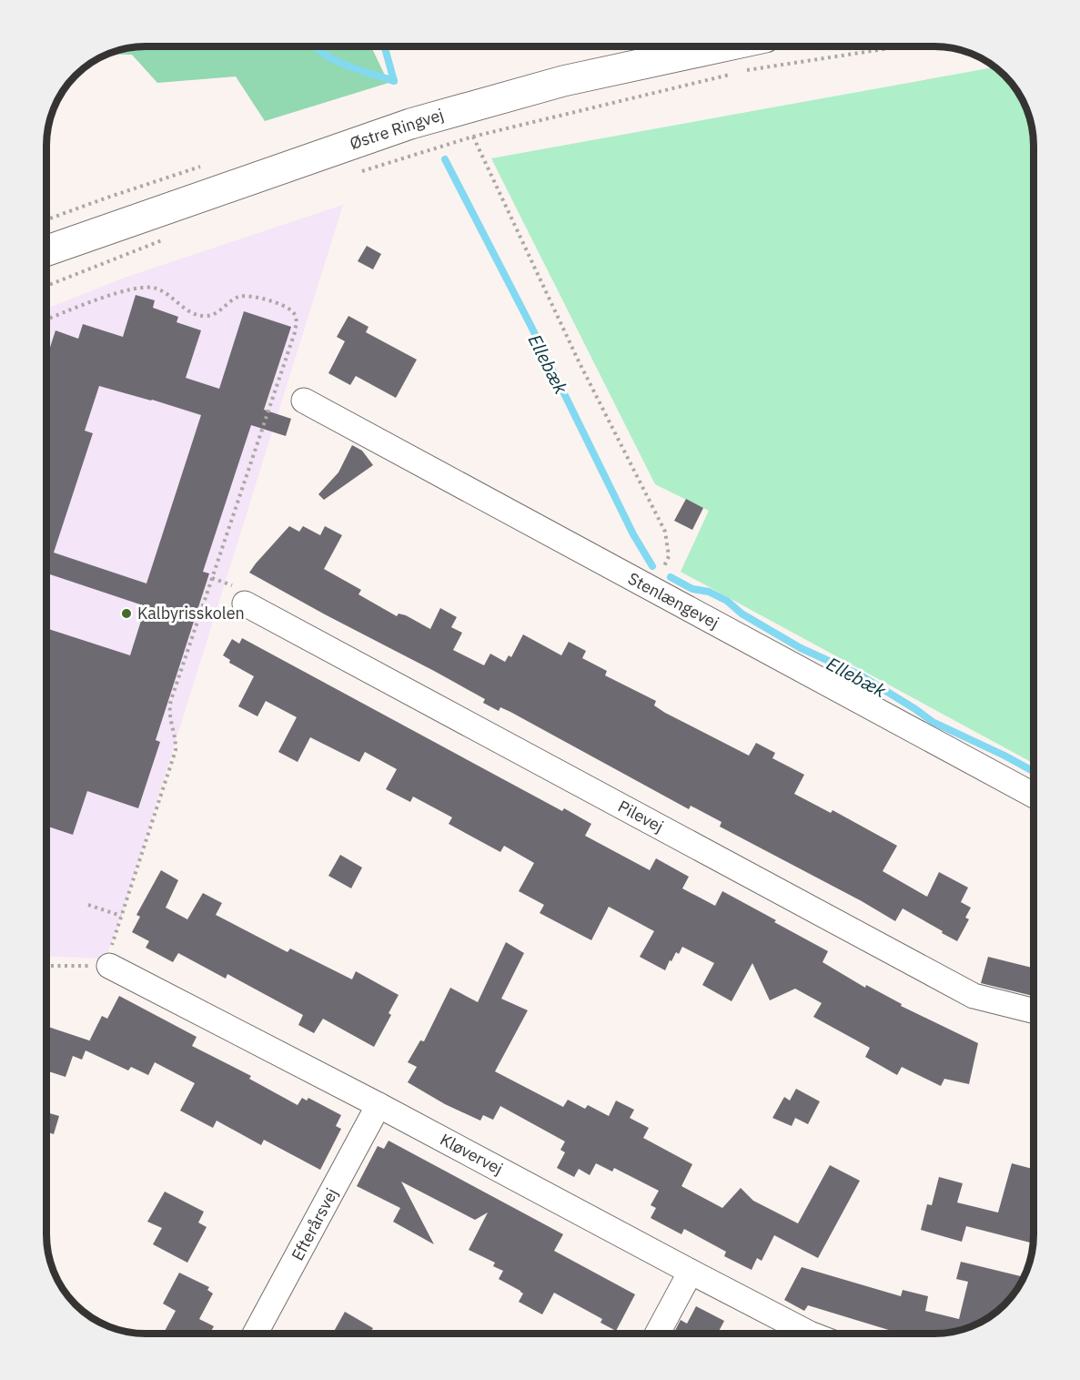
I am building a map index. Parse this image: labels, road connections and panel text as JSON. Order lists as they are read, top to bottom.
{
  "streets": {
    "street": [
      "Østre Ringvej",
      "Stenlængevej",
      "Pilevej",
      "Kløvervej",
      "Efterårsvej"
    ]
  },
  "crossings": [
    ["Kløvervej", "Efterårsvej"]
  ],
  "water": ["Ellebæk"],
  "places": ["Kalbyrisskolen"]
}
